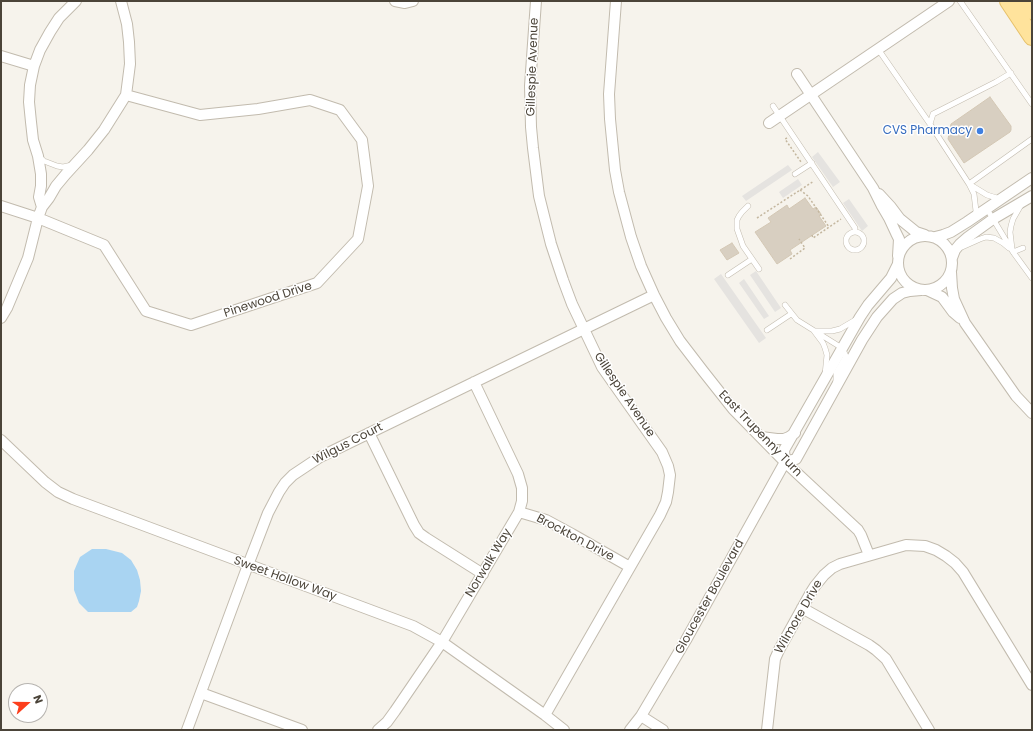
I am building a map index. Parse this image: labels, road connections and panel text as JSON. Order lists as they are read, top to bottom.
{
  "streets": {
    "street": [
      "Gillespie Avenue",
      "Pinewood Drive",
      "East Trupenny Turn",
      "Wilgus Court",
      "Brockton Drive",
      "Norwalk Way",
      "Sweet Hollow Way",
      "Gloucester Boulevard",
      "Wilmore Drive"
    ]
  },
  "crossings": [
    ["Gillespie Avenue", "Wilgus Court"],
    ["Gillespie Avenue", "Brockton Drive"],
    ["Gillespie Avenue", "Sweet Hollow Way"],
    ["East Trupenny Turn", "Wilgus Court"],
    ["East Trupenny Turn", "Gloucester Boulevard"],
    ["East Trupenny Turn", "Wilmore Drive"],
    ["Wilgus Court", "Norwalk Way"],
    ["Wilgus Court", "Sweet Hollow Way"],
    ["Brockton Drive", "Norwalk Way"],
    ["Norwalk Way", "Sweet Hollow Way"]
  ],
  "places": ["CVS Pharmacy"],
  "north": "right"
}
